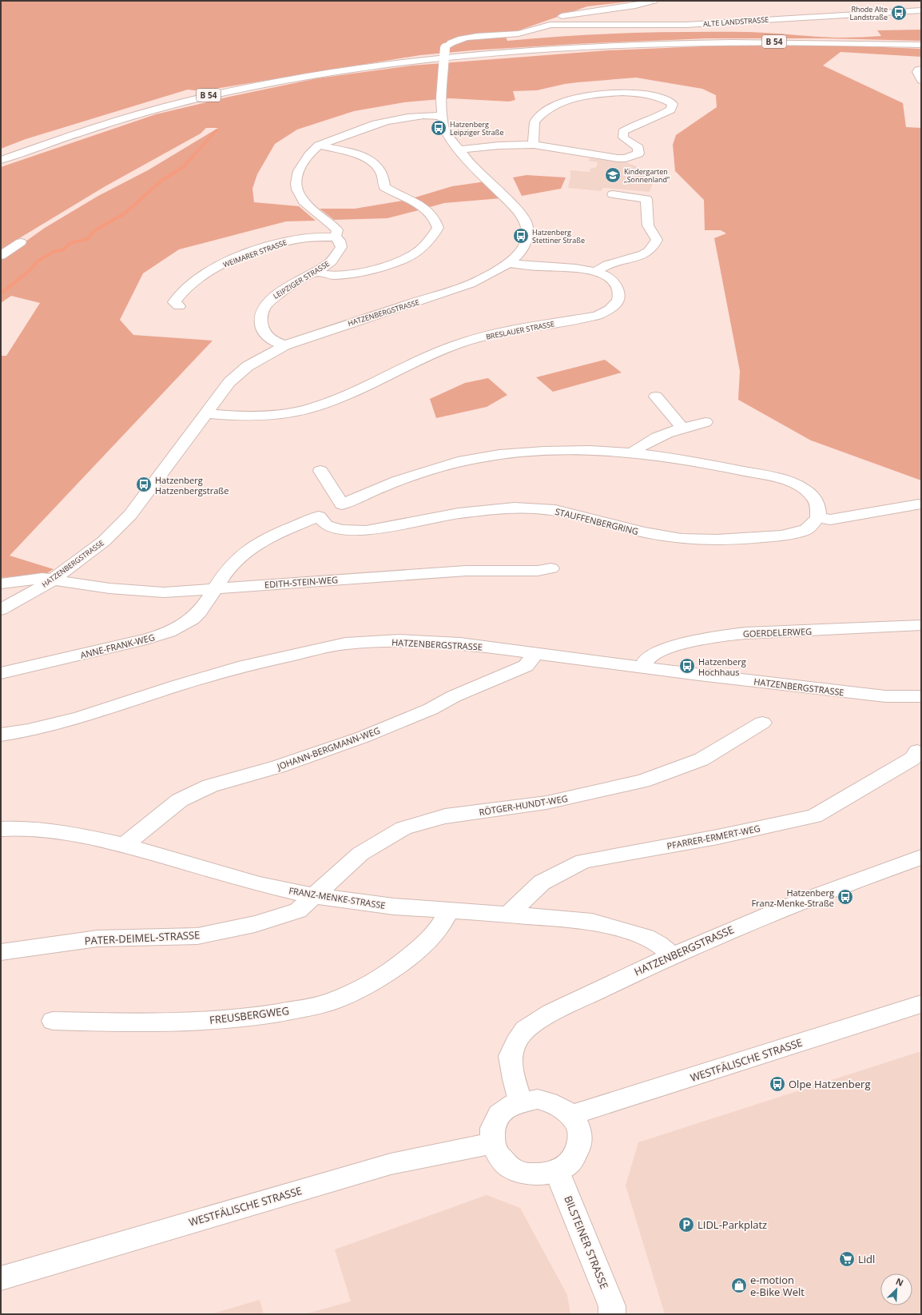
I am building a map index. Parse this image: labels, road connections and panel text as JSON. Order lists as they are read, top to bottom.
{
  "streets": {
    "street": [
      "ALTE LANDSTRASSE",
      "B 54",
      "WEIMARER STRASSE",
      "LEIPZIGER STRASSE",
      "HATZENBERGSTRASSE",
      "BRESLAUER STRASSE",
      "STAUFFENBERGRING",
      "EDITH-STEIN-WEG",
      "GOERDELERWEG",
      "ANNE-FRANK-WEG",
      "JOHANN-BERGMANN-WEG",
      "RÖTGER-HUNDT-WEG",
      "PFARRER-ERMERT-WEG",
      "FRANZ-MENKE-STRASSE",
      "PATER-DEIMEL-STRASSE",
      "FREUSBERGWEG",
      "WESTFÄLISCHE STRASSE",
      "BILSTEINER STRASSE"
    ]
  },
  "crossings": [
    ["ALTE LANDSTRASSE", "HATZENBERGSTRASSE"],
    ["WEIMARER STRASSE", "LEIPZIGER STRASSE"],
    ["LEIPZIGER STRASSE", "HATZENBERGSTRASSE"],
    ["HATZENBERGSTRASSE", "BRESLAUER STRASSE"],
    ["HATZENBERGSTRASSE", "EDITH-STEIN-WEG"],
    ["HATZENBERGSTRASSE", "GOERDELERWEG"],
    ["HATZENBERGSTRASSE", "JOHANN-BERGMANN-WEG"],
    ["HATZENBERGSTRASSE", "FRANZ-MENKE-STRASSE"],
    ["HATZENBERGSTRASSE", "WESTFÄLISCHE STRASSE"],
    ["HATZENBERGSTRASSE", "BILSTEINER STRASSE"],
    ["EDITH-STEIN-WEG", "ANNE-FRANK-WEG"],
    ["JOHANN-BERGMANN-WEG", "FRANZ-MENKE-STRASSE"],
    ["RÖTGER-HUNDT-WEG", "FRANZ-MENKE-STRASSE"],
    ["RÖTGER-HUNDT-WEG", "PATER-DEIMEL-STRASSE"],
    ["PFARRER-ERMERT-WEG", "FRANZ-MENKE-STRASSE"],
    ["FRANZ-MENKE-STRASSE", "PATER-DEIMEL-STRASSE"],
    ["FRANZ-MENKE-STRASSE", "FREUSBERGWEG"],
    ["WESTFÄLISCHE STRASSE", "BILSTEINER STRASSE"]
  ],
  "places": {
    "bus stop": [
      "Rhode Alte Landstraße",
      "Hatzenberg Leipziger Straße",
      "Hatzenberg Stettiner Straße",
      "Hatzenberg Hatzenbergstraße",
      "Hatzenberg Hochhaus",
      "Hatzenberg Franz-Menke-Straße",
      "Olpe Hatzenberg"
    ],
    "school or university": ["Kindergarten „Sonnenland“"],
    "parking": ["LIDL-Parkplatz"],
    "supermarket": ["Lidl"],
    "shop": ["e-motion e-Bike Welt"]
  },
  "north": "top right"
}
